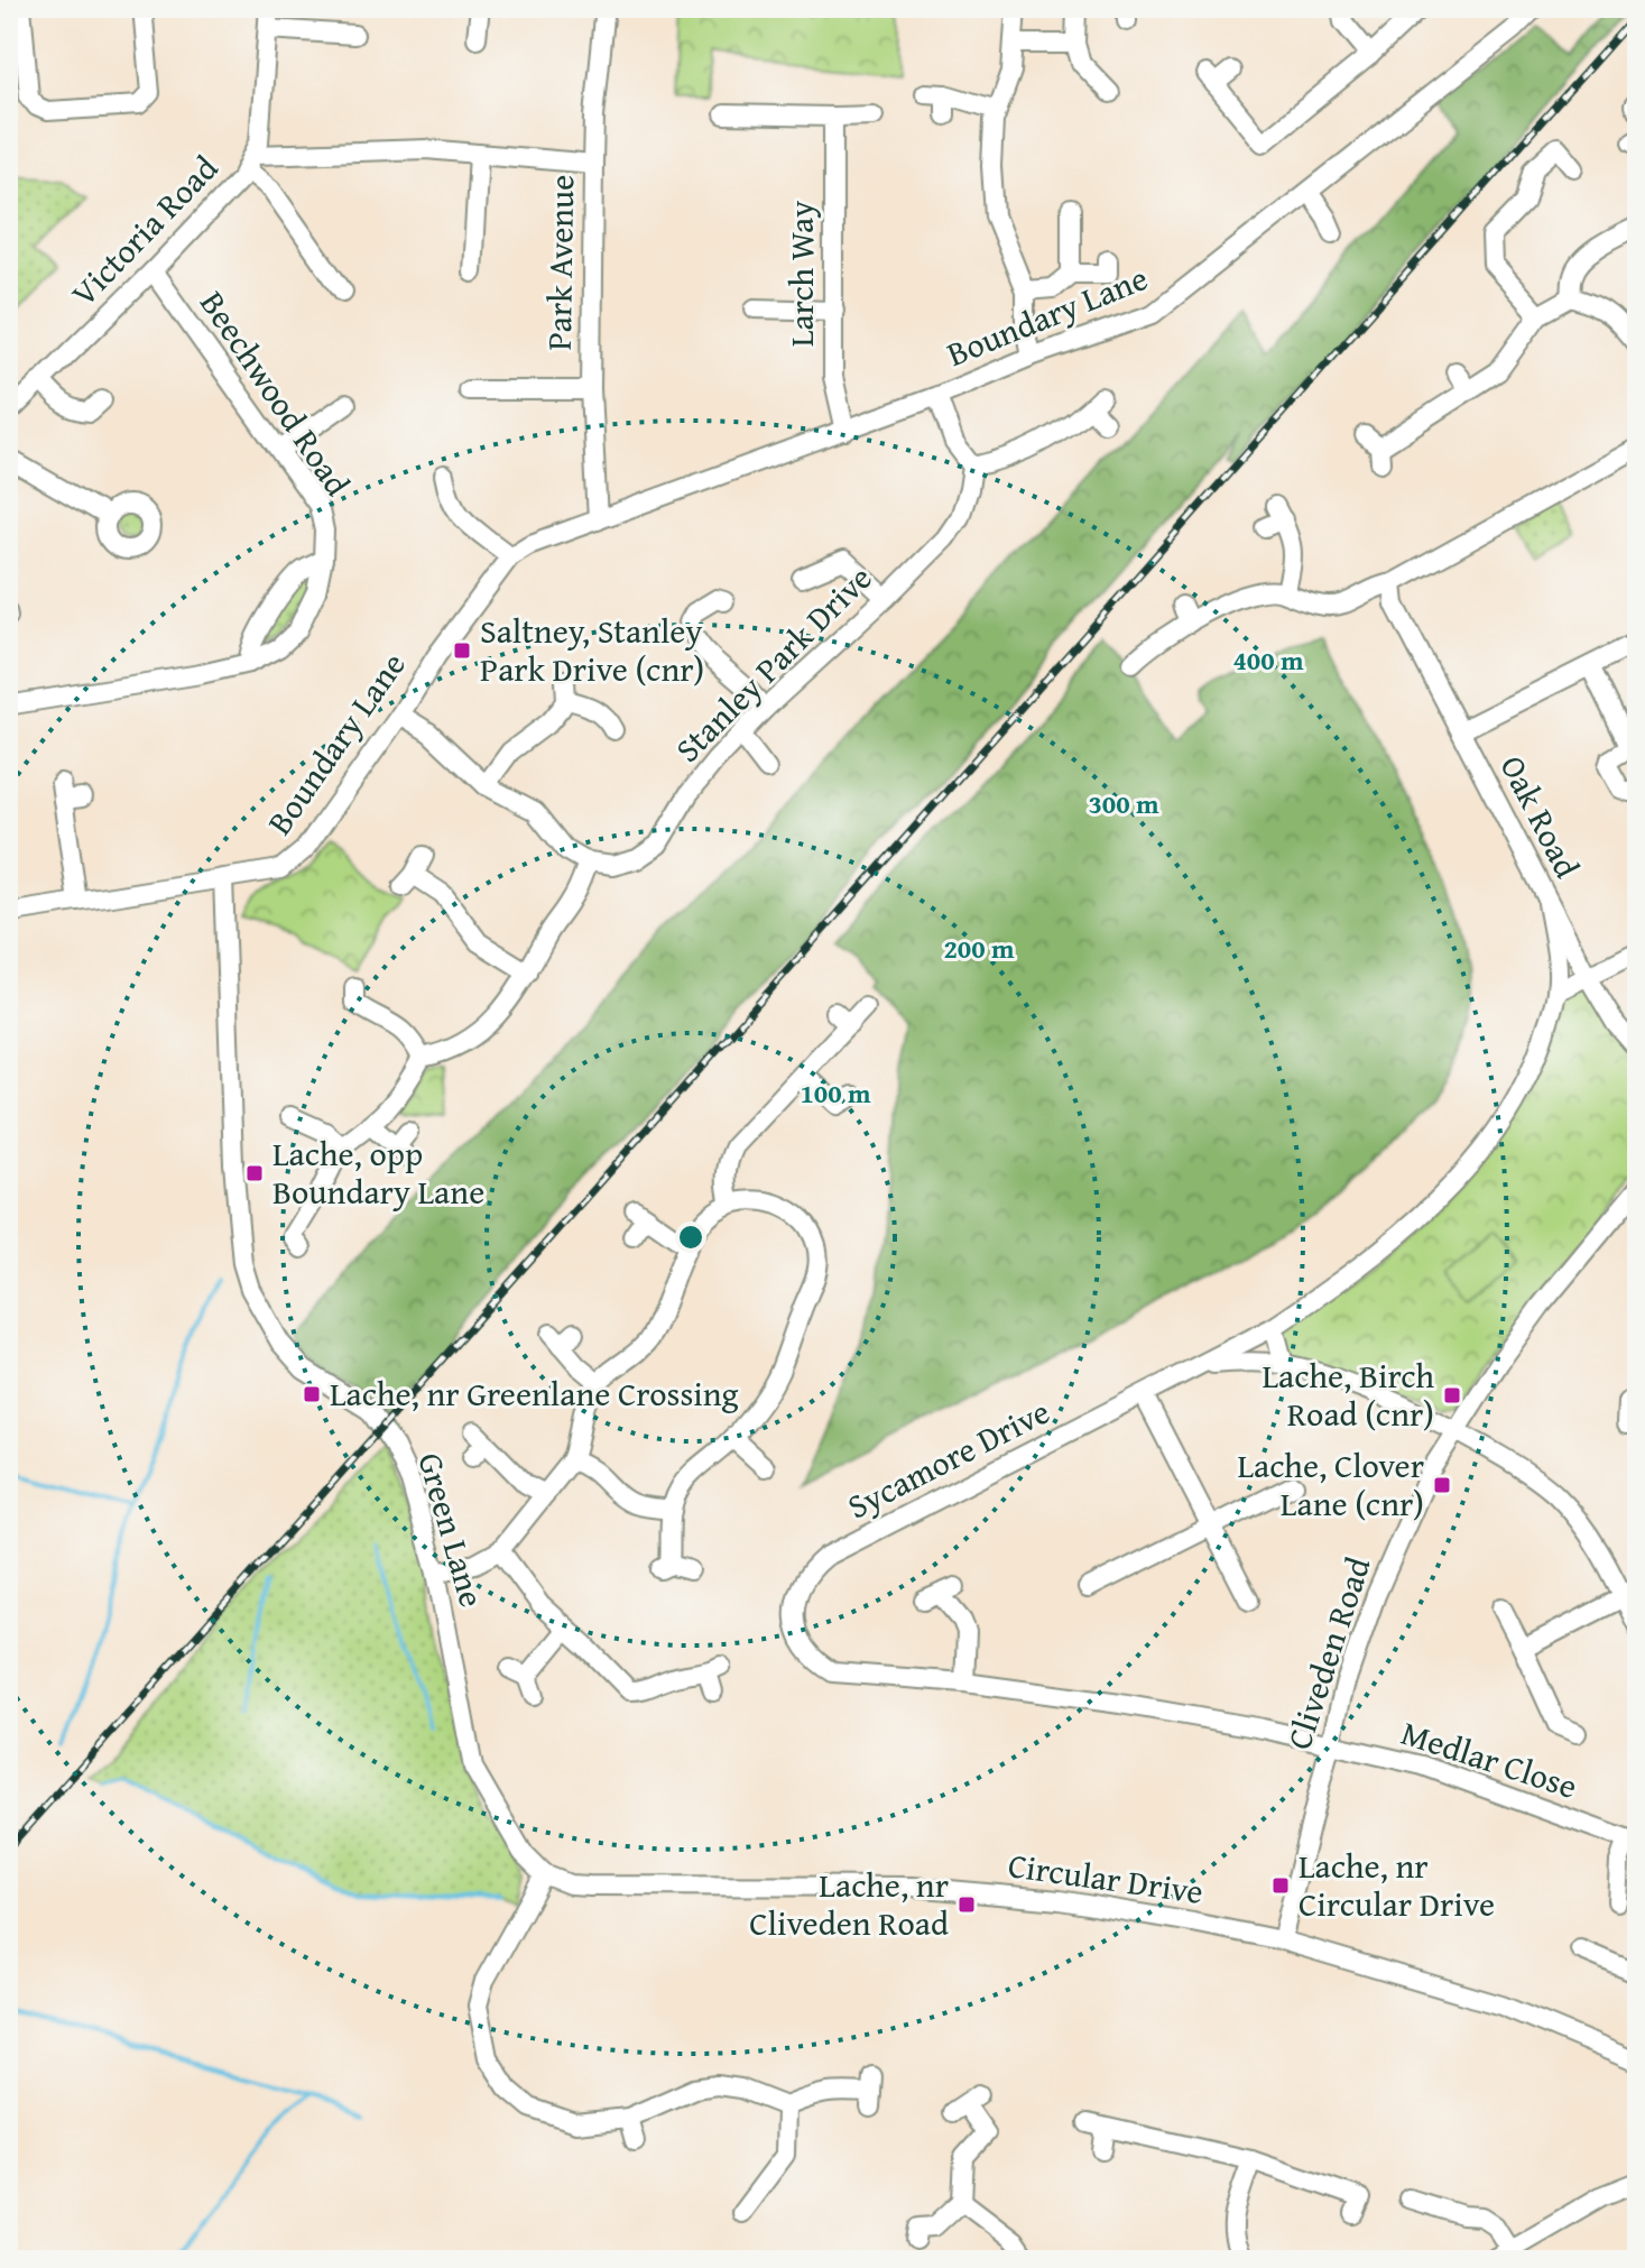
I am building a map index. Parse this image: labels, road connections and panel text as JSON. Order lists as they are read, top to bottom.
{
  "streets": {
    "street": [
      "Victoria Road",
      "Park Avenue",
      "Larch Way",
      "Boundary Lane",
      "Beechwood Road",
      "Stanley Park Drive",
      "Oak Road",
      "Sycamore Drive",
      "Green Lane",
      "Cliveden Road",
      "Medlar Close",
      "Circular Drive"
    ]
  },
  "crossings": [
    ["Victoria Road", "Beechwood Road"],
    ["Park Avenue", "Boundary Lane"],
    ["Larch Way", "Boundary Lane"],
    ["Boundary Lane", "Green Lane"],
    ["Oak Road", "Sycamore Drive"],
    ["Sycamore Drive", "Cliveden Road"],
    ["Sycamore Drive", "Medlar Close"],
    ["Green Lane", "Circular Drive"],
    ["Cliveden Road", "Medlar Close"],
    ["Cliveden Road", "Circular Drive"]
  ],
  "places": {
    "transit": [
      "Saltney, Stanley Park Drive (cnr)",
      "Lache, opp Boundary Lane",
      "Lache, nr Greenlane Crossing",
      "Lache, Birch Road (cnr)",
      "Lache, Clover Lane (cnr)",
      "Lache, nr Circular Drive",
      "Lache, nr Cliveden Road"
    ]
  },
  "rings": [
    "400 m",
    "300 m",
    "200 m",
    "100 m"
  ]
}
